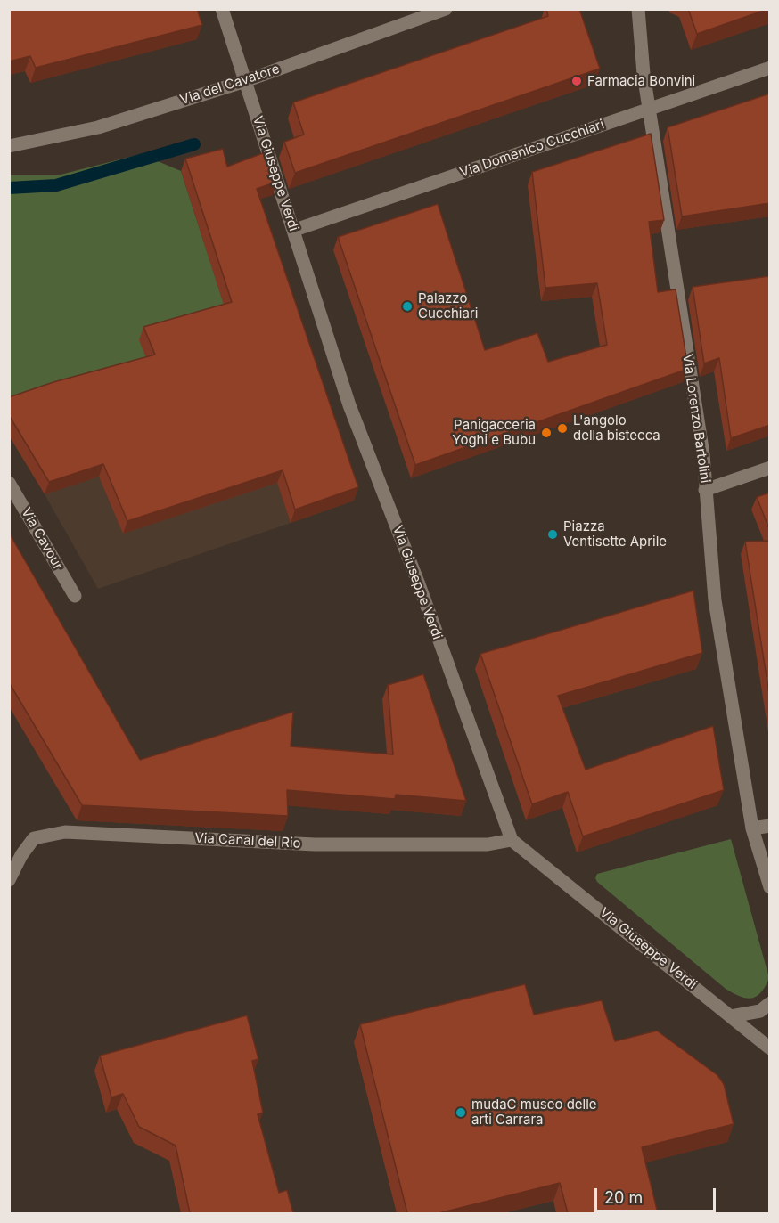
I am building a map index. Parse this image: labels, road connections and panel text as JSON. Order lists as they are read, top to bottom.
{
  "streets": {
    "street": [
      "Via del Cavatore",
      "Via Domenico Cucchiari",
      "Via Giuseppe Verdi",
      "Via Lorenzo Bartolini",
      "Via Cavour",
      "Via Canal del Rio"
    ]
  },
  "crossings": [
    ["Via del Cavatore", "Via Giuseppe Verdi"],
    ["Via Domenico Cucchiari", "Via Giuseppe Verdi"],
    ["Via Domenico Cucchiari", "Via Lorenzo Bartolini"],
    ["Via Giuseppe Verdi", "Via Canal del Rio"]
  ],
  "places": [
    "Farmacia Bonvini",
    "Palazzo Cucchiari",
    "L'angolo della bistecca",
    "Panigacceria Yoghi e Bubu",
    "Piazza Ventisette Aprile",
    "mudaC museo delle arti Carrara"
  ],
  "scale_bar": "20 m"
}
